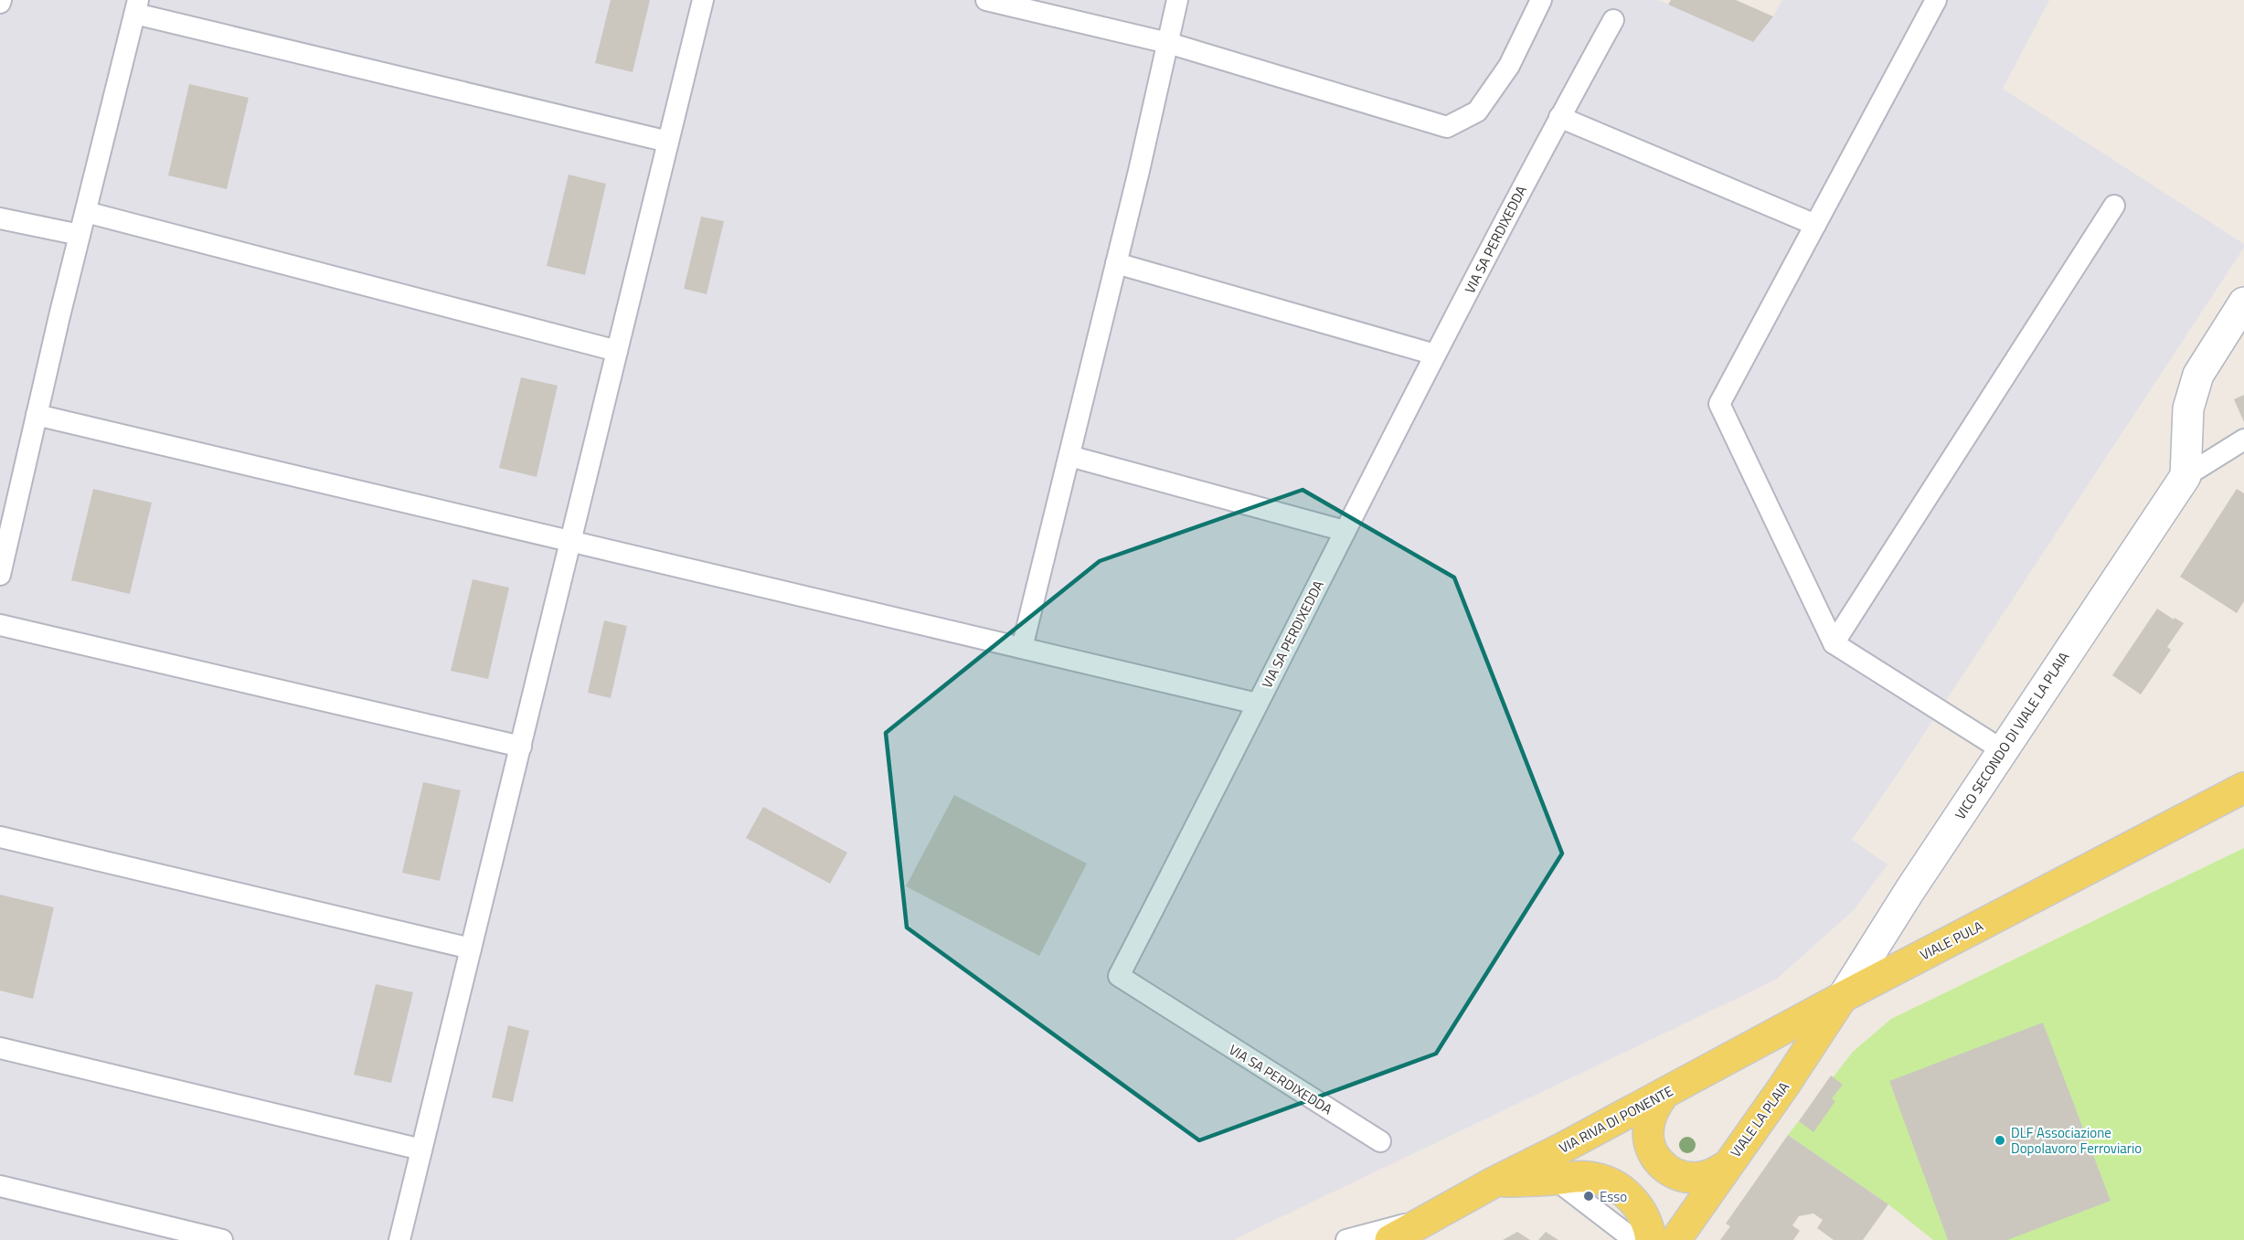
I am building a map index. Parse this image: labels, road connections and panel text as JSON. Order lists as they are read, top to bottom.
{
  "streets": {
    "main road": ["VIALE PULA", "VIA RIVA DI PONENTE", "VIALE LA PLAIA"],
    "street": ["VICO SECONDO DI VIALE LA PLAIA"],
    "lane": ["VIA SA PERDIXEDDA"]
  },
  "crossings": [
    ["VICO SECONDO DI VIALE LA PLAIA", "VIALE PULA"],
    ["VICO SECONDO DI VIALE LA PLAIA", "VIA RIVA DI PONENTE"],
    ["VICO SECONDO DI VIALE LA PLAIA", "VIALE LA PLAIA"],
    ["VIALE PULA", "VIA RIVA DI PONENTE"],
    ["VIALE PULA", "VIALE LA PLAIA"],
    ["VIA RIVA DI PONENTE", "VIALE LA PLAIA"]
  ],
  "places": ["DLF Associazione Dopolavoro Ferroviario", "Esso"]
}
